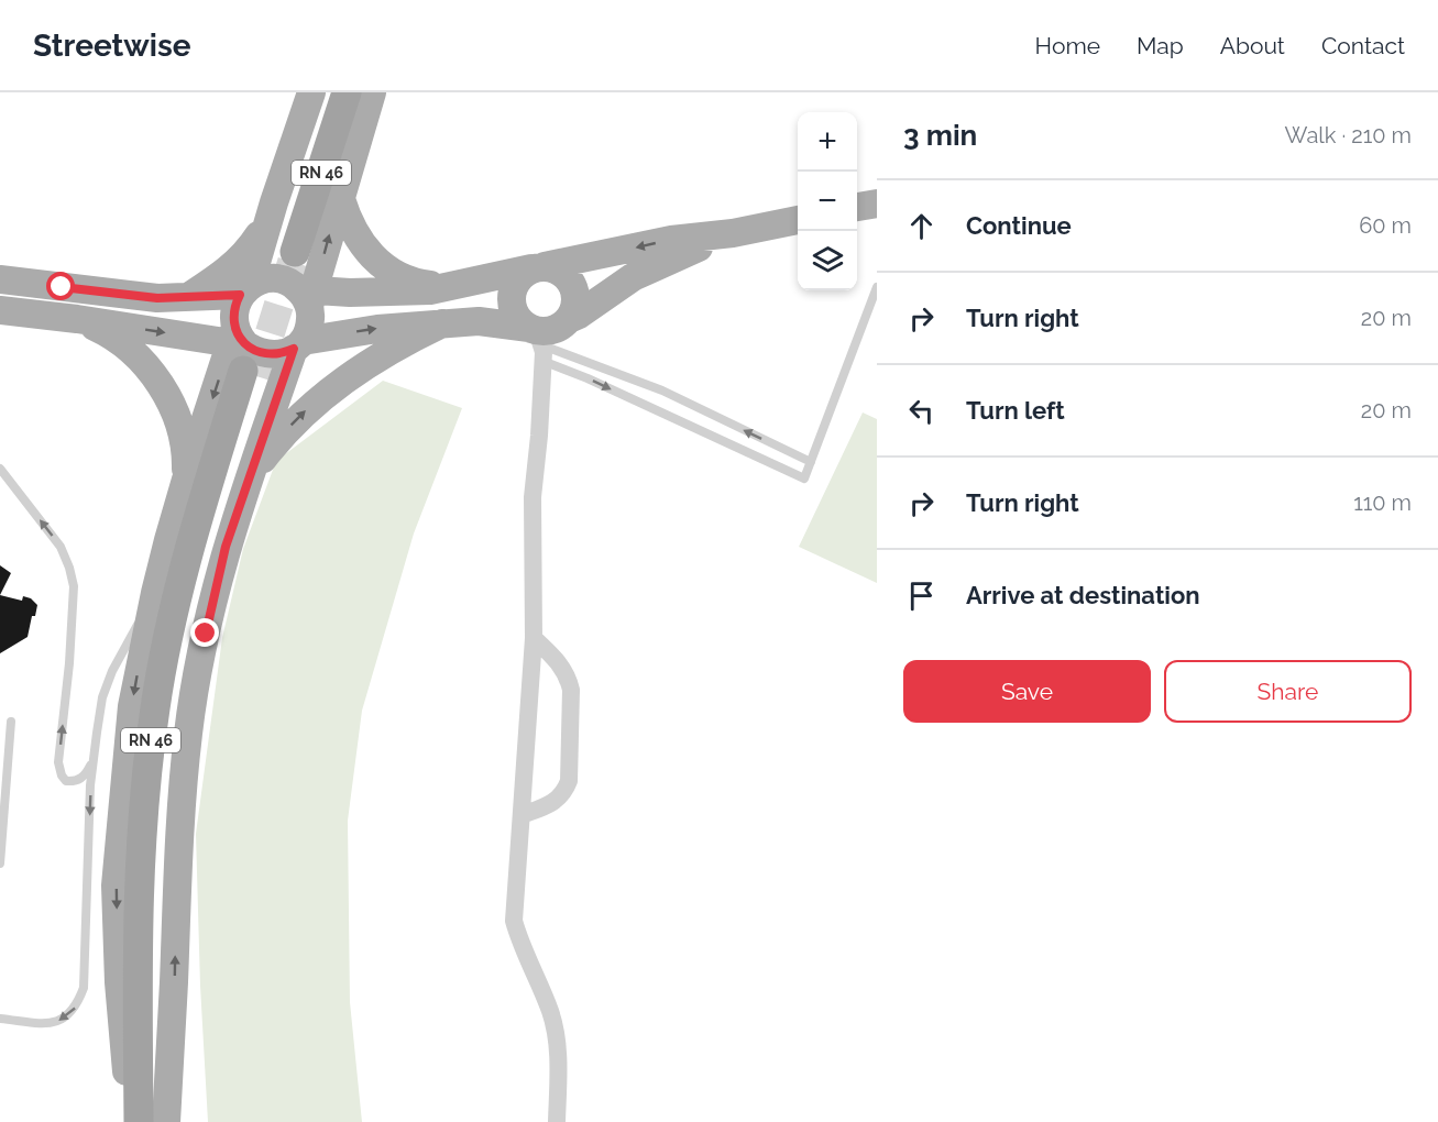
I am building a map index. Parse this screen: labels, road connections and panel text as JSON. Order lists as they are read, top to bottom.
{
  "streets": {
    "highway": ["RN 46"]
  },
  "page": {
    "header": "Streetwise",
    "nav": [
      "Home",
      "Map",
      "About",
      "Contact"
    ],
    "heading": ["3 min", "Walk · 210 m"],
    "map_buttons": ["+", "−"],
    "list": [
      ["Continue", "60 m"],
      ["Turn right", "20 m"],
      ["Turn left", "20 m"],
      ["Turn right", "110 m"],
      "Arrive at destination"
    ],
    "buttons": ["Save", "Share"]
  }
}
